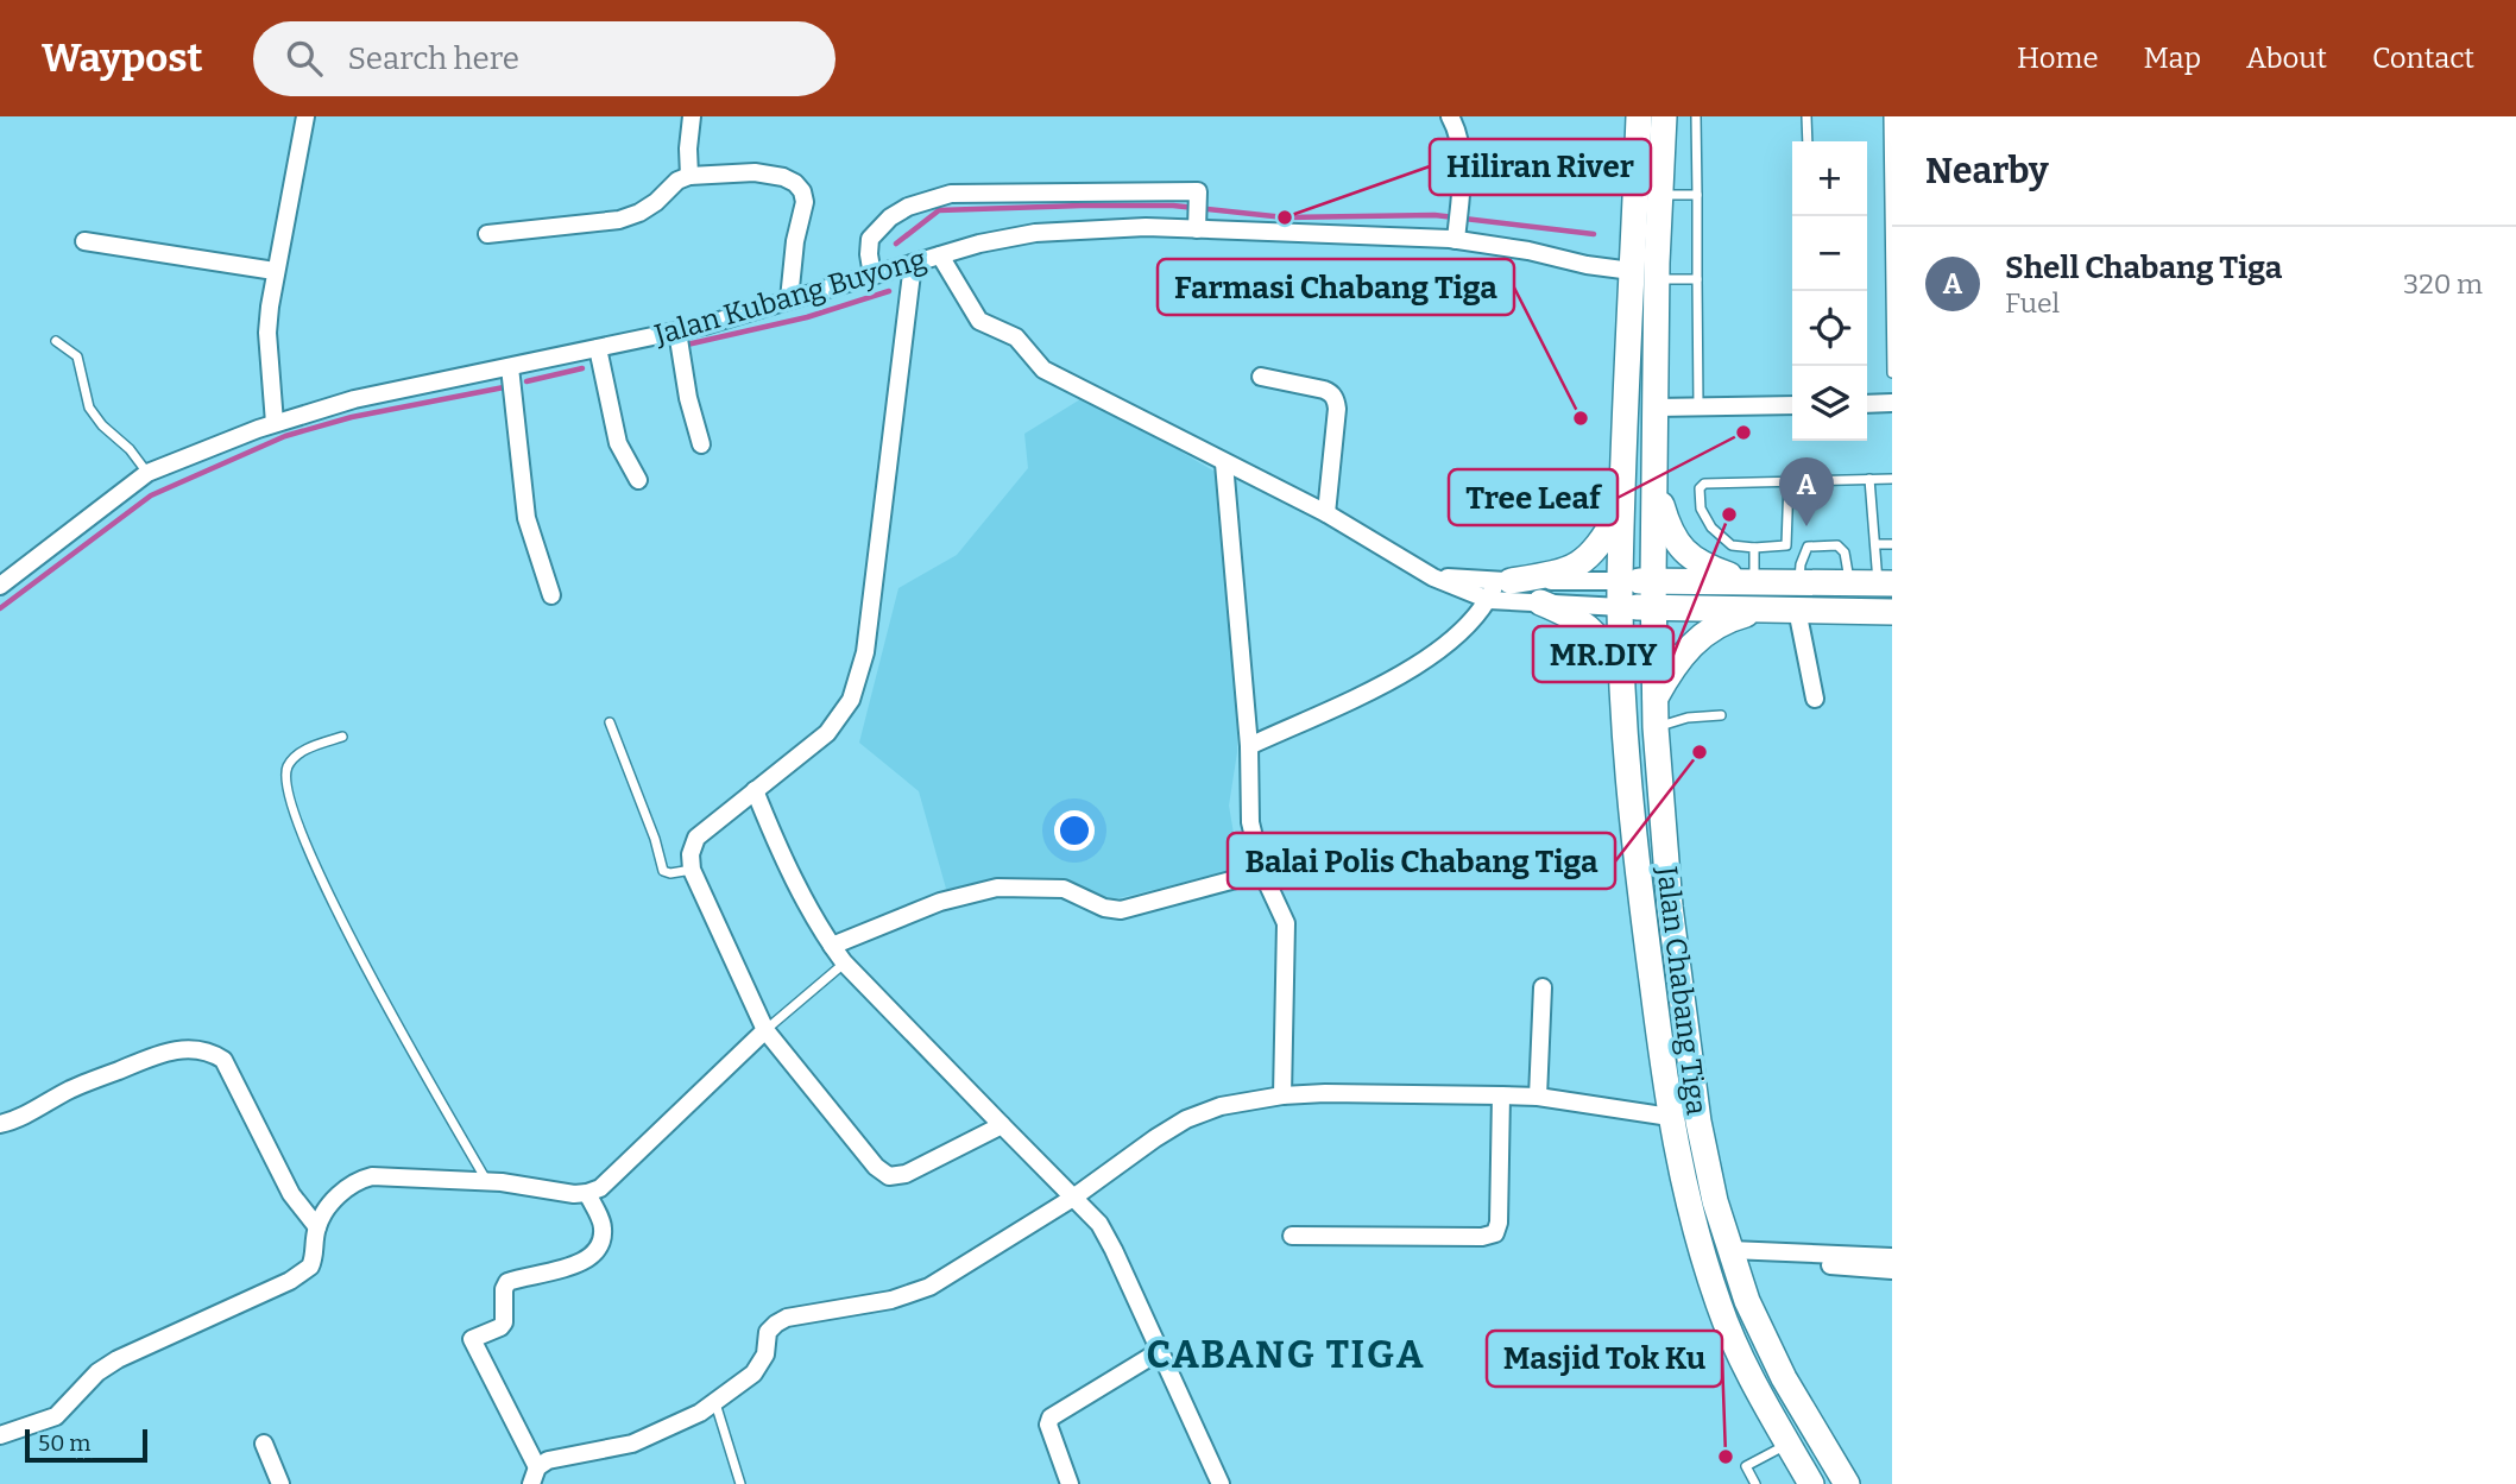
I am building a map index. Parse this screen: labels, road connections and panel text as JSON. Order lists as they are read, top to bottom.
{
  "streets": {
    "main road": ["Jalan Chabang Tiga"],
    "street": ["Jalan Kubang Buyong"]
  },
  "crossings": [
    ["Jalan Kubang Buyong", "Jalan Chabang Tiga"]
  ],
  "districts": ["CABANG TIGA"],
  "places": [
    "Hiliran River",
    "Farmasi Chabang Tiga",
    "Tree Leaf",
    "MR.DIY",
    "Balai Polis Chabang Tiga",
    "Masjid Tok Ku"
  ],
  "scale_bar": "50 m",
  "page": {
    "header": "Waypost",
    "search": "Search here",
    "nav": [
      "Home",
      "Map",
      "About",
      "Contact"
    ],
    "heading": "Nearby",
    "map_buttons": ["+", "−"],
    "list": [
      {
        "mark": "A",
        "name": "Shell Chabang Tiga",
        "note": "Fuel",
        "value": "320 m"
      }
    ],
    "pins": "A",
    "scale": "50 m"
  }
}
